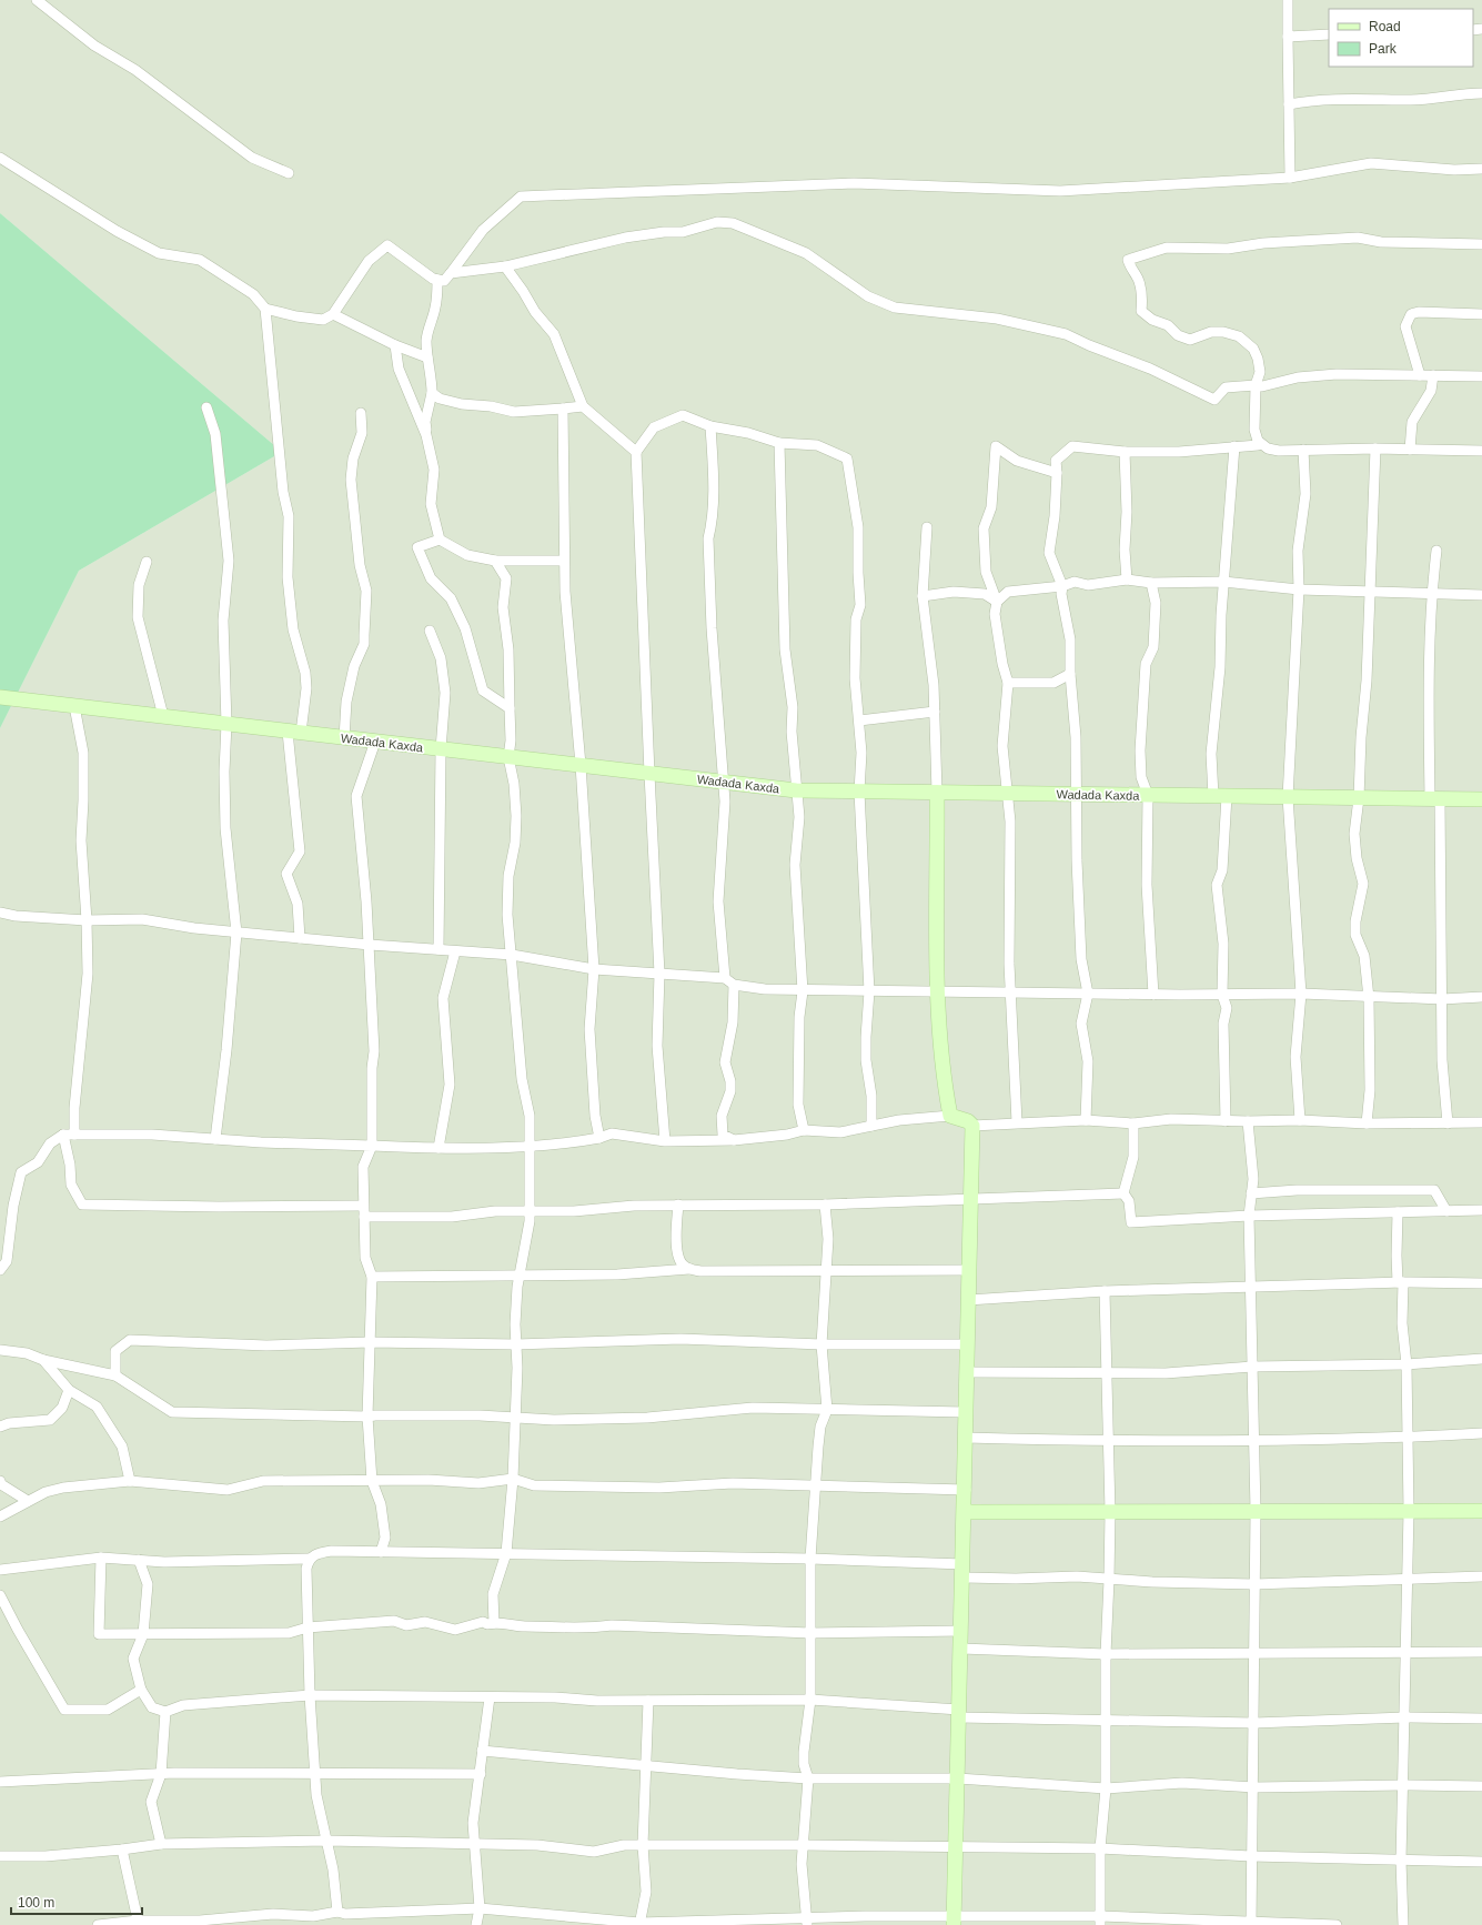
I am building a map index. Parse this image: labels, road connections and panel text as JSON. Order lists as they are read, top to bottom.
{
  "streets": {
    "street": ["Wadada Kaxda"]
  },
  "legend": ["Road", "Park"],
  "scale_bar": "100 m"
}
